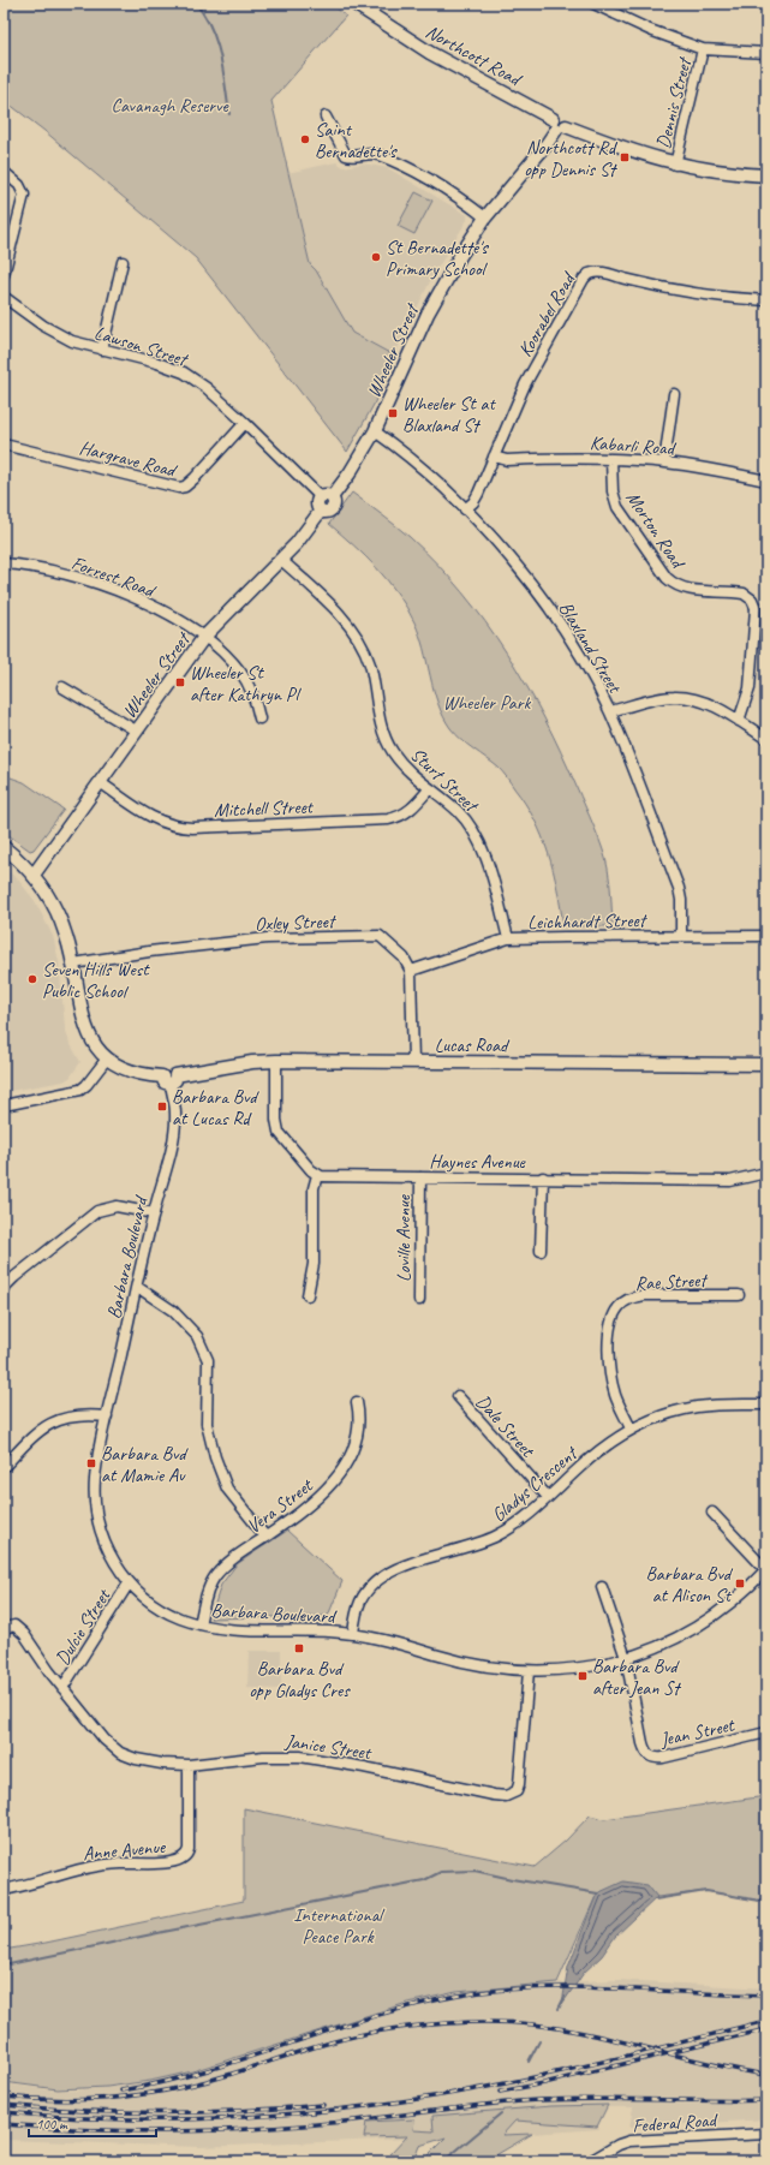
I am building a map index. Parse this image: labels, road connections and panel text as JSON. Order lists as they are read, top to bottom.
{
  "streets": {
    "street": [
      "Northcott Road",
      "Dennis Street",
      "Koorabel Road",
      "Lawson Street",
      "Wheeler Street",
      "Kabarli Road",
      "Hargrave Road",
      "Morton Road",
      "Forrest Road",
      "Blaxland Street",
      "Sturt Street",
      "Mitchell Street",
      "Leichhardt Street",
      "Oxley Street",
      "Lucas Road",
      "Haynes Avenue",
      "Loville Avenue",
      "Barbara Boulevard",
      "Rae Street",
      "Dale Street",
      "Gladys Crescent",
      "Vera Street",
      "Dulcie Street",
      "Jean Street",
      "Janice Street",
      "Anne Avenue",
      "Federal Road"
    ]
  },
  "crossings": [
    ["Northcott Road", "Dennis Street"],
    ["Northcott Road", "Wheeler Street"],
    ["Koorabel Road", "Kabarli Road"],
    ["Koorabel Road", "Blaxland Street"],
    ["Lawson Street", "Wheeler Street"],
    ["Lawson Street", "Hargrave Road"],
    ["Wheeler Street", "Forrest Road"],
    ["Wheeler Street", "Blaxland Street"],
    ["Wheeler Street", "Sturt Street"],
    ["Wheeler Street", "Mitchell Street"],
    ["Kabarli Road", "Morton Road"],
    ["Blaxland Street", "Leichhardt Street"],
    ["Sturt Street", "Mitchell Street"],
    ["Sturt Street", "Leichhardt Street"],
    ["Leichhardt Street", "Oxley Street"],
    ["Lucas Road", "Barbara Boulevard"],
    ["Haynes Avenue", "Loville Avenue"],
    ["Barbara Boulevard", "Gladys Crescent"],
    ["Barbara Boulevard", "Vera Street"],
    ["Barbara Boulevard", "Dulcie Street"],
    ["Barbara Boulevard", "Jean Street"],
    ["Barbara Boulevard", "Janice Street"],
    ["Rae Street", "Gladys Crescent"],
    ["Dale Street", "Gladys Crescent"],
    ["Dulcie Street", "Janice Street"],
    ["Janice Street", "Anne Avenue"]
  ],
  "parks": ["Cavanagh Reserve", "Wheeler Park", "International Peace Park"],
  "places": {
    "other": ["Saint Bernadette's", "St Bernadette's Primary School", "Seven Hills West Public School"],
    "transit": [
      "Northcott Rd opp Dennis St",
      "Wheeler St at Blaxland St",
      "Wheeler St after Kathryn Pl",
      "Barbara Bvd at Lucas Rd",
      "Barbara Bvd at Mamie Av",
      "Barbara Bvd at Alison St",
      "Barbara Bvd opp Gladys Cres",
      "Barbara Bvd after Jean St"
    ]
  },
  "scale_bar": "100 m"
}
